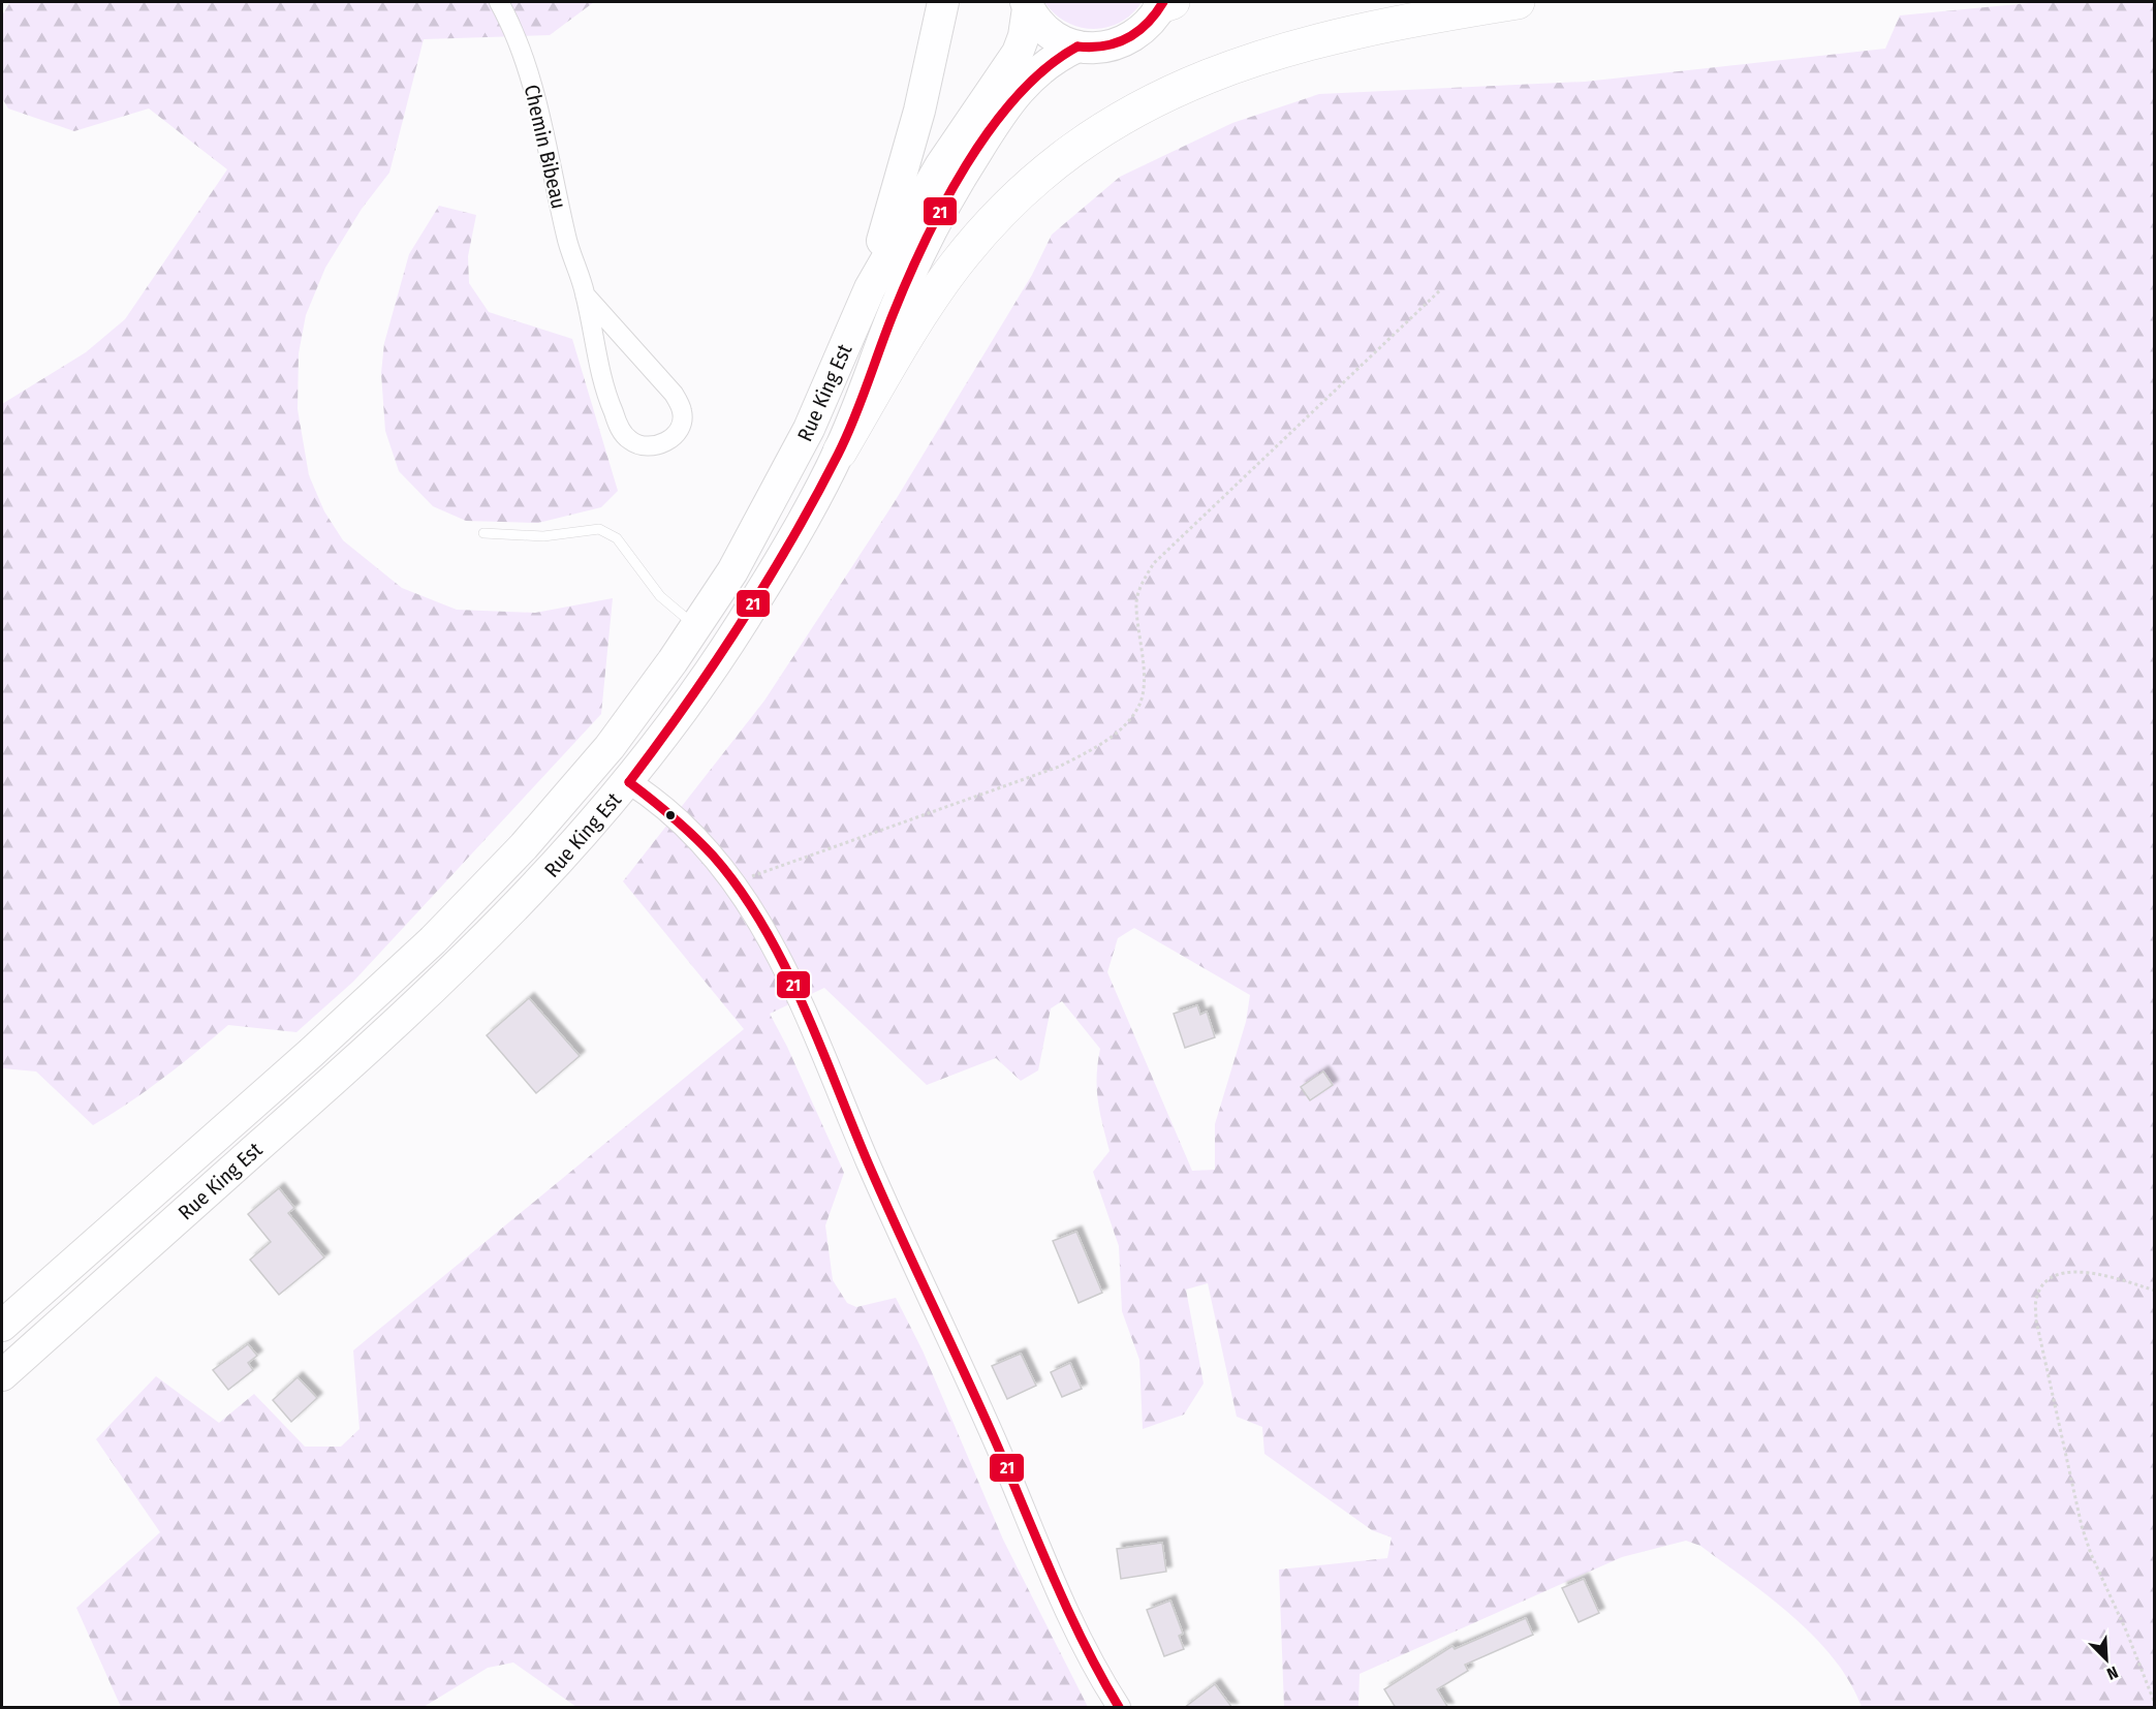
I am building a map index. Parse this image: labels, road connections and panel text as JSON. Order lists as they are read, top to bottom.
{
  "streets": {
    "main road": ["Rue King Est"],
    "street": ["Chemin Bibeau"]
  },
  "lines": ["transit line 21"],
  "north": "bottom right"
}
